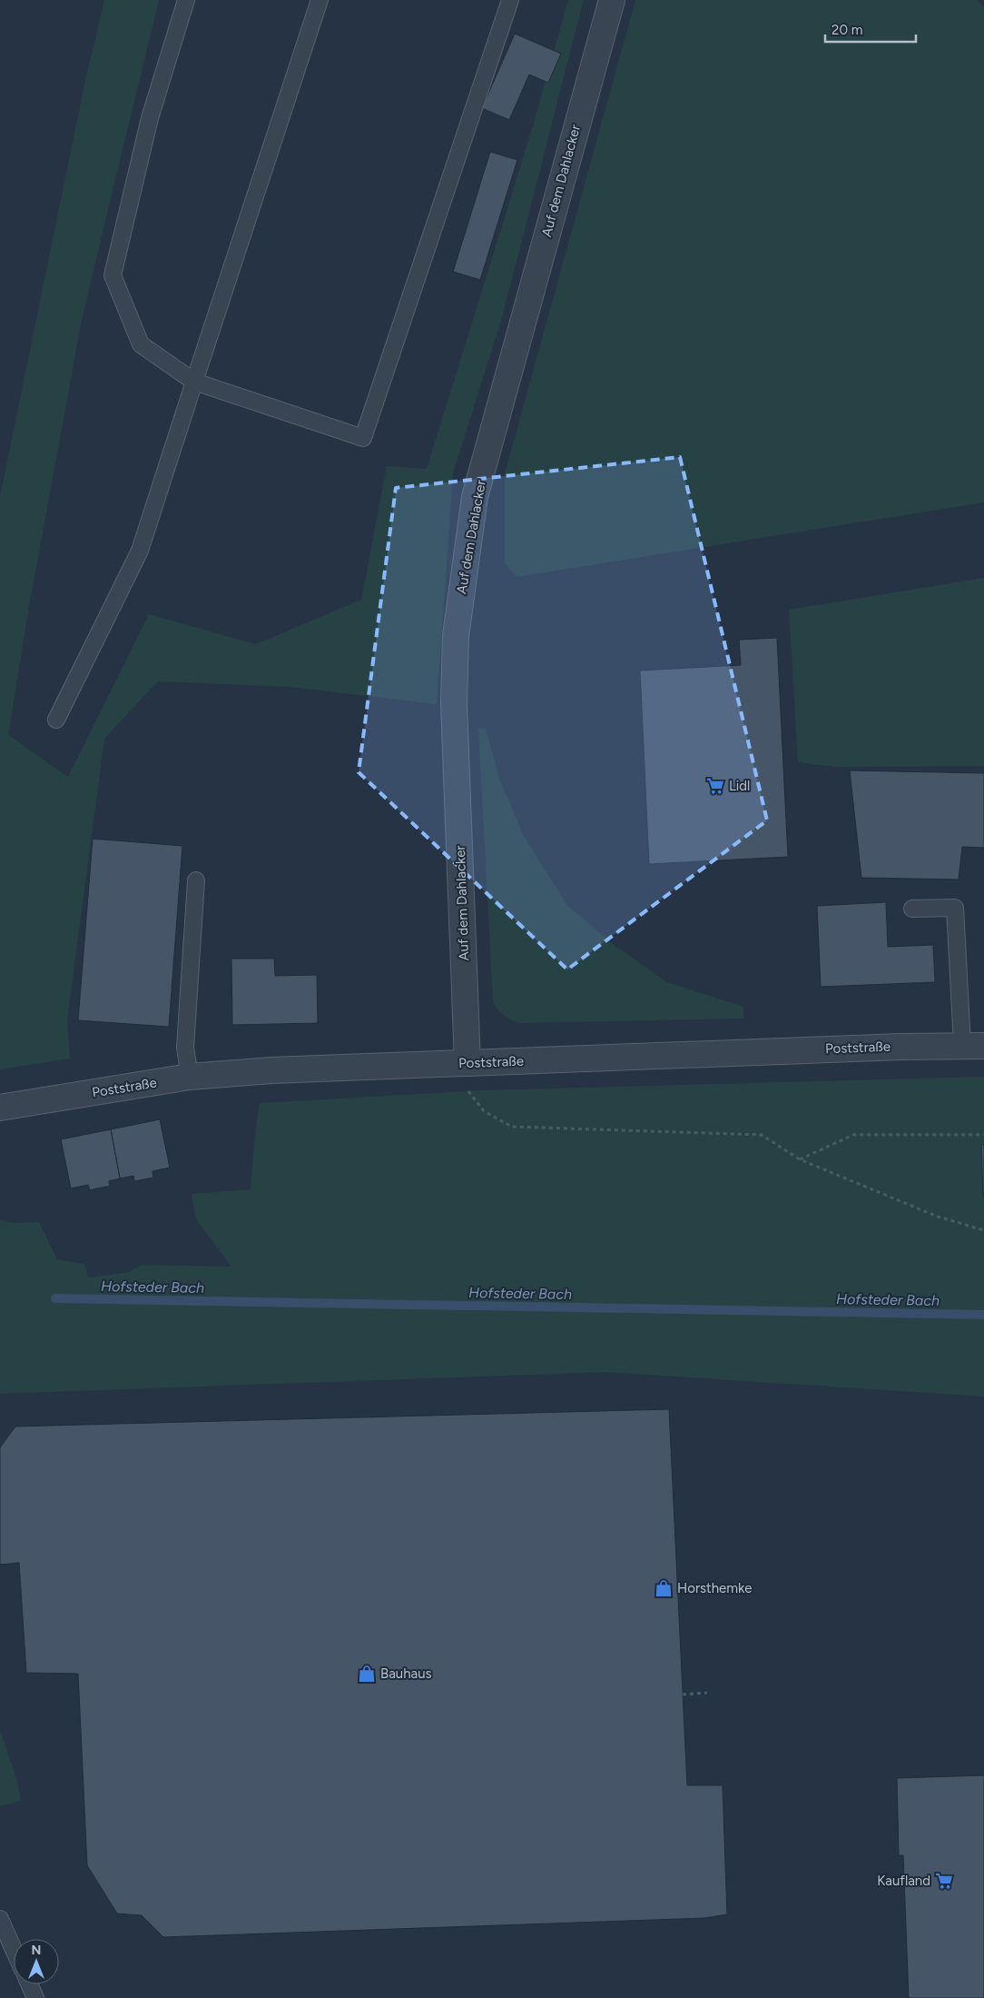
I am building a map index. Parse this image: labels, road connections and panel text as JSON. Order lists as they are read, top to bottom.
{
  "streets": {
    "street": ["Auf dem Dahlacker", "Poststraße"]
  },
  "crossings": [
    ["Auf dem Dahlacker", "Poststraße"]
  ],
  "water": ["Hofsteder Bach"],
  "places": {
    "supermarket": ["Lidl", "Kaufland"],
    "shop": ["Horsthemke", "Bauhaus"]
  },
  "scale_bar": "20 m",
  "north": "top"
}
